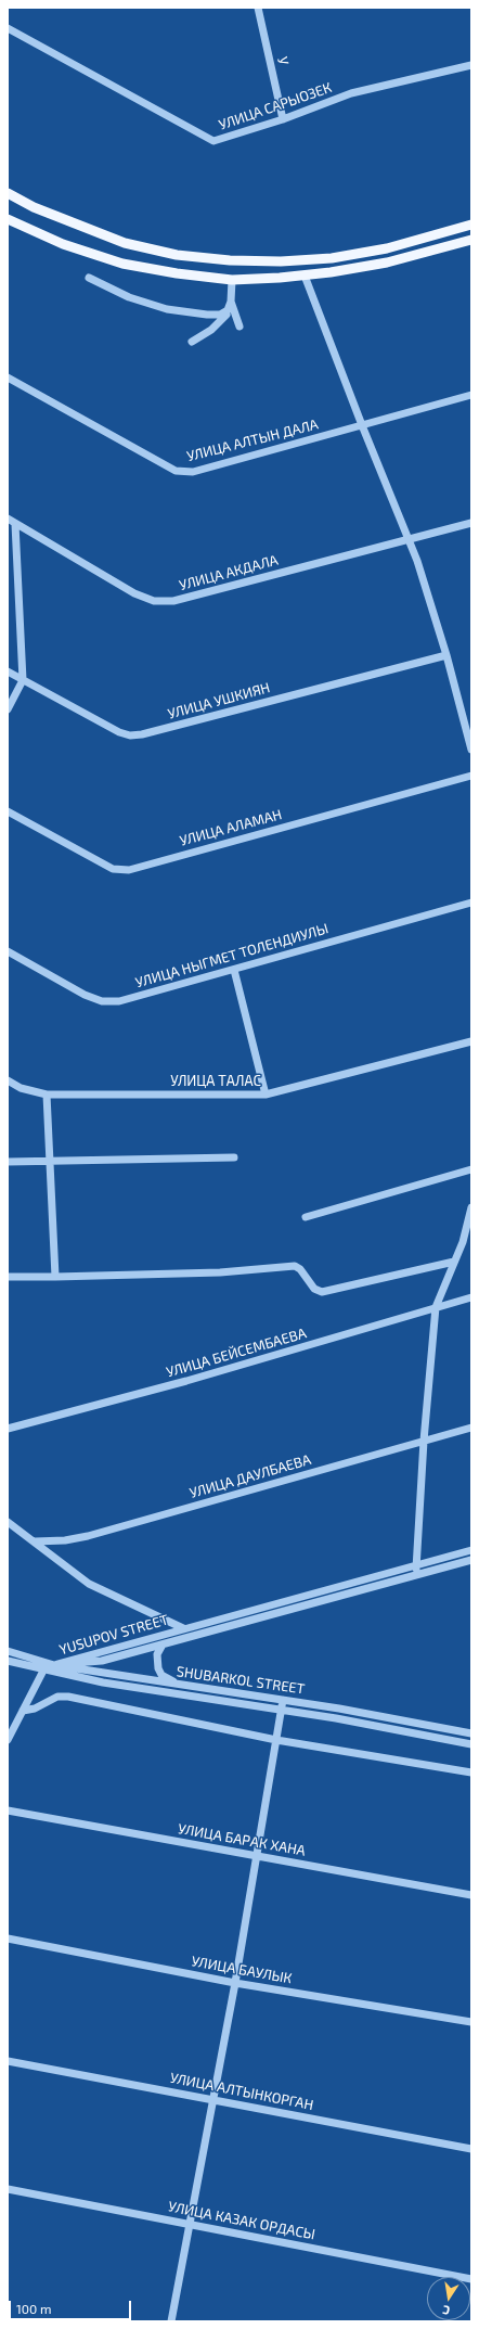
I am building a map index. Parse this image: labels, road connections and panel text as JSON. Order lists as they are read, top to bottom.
{
  "streets": {
    "street": [
      "У",
      "УЛИЦА САРЫОЗЕК",
      "УЛИЦА АЛТЫН ДАЛА",
      "УЛИЦА АКДАЛА",
      "УЛИЦА УШКИЯН",
      "УЛИЦА АЛАМАН",
      "УЛИЦА НЫГМЕТ ТОЛЕНДИУЛЫ",
      "УЛИЦА ТАЛАС",
      "УЛИЦА БЕЙСЕМБАЕВА",
      "УЛИЦА ДАУЛБАЕВА",
      "YUSUPOV STREET",
      "SHUBARKOL STREET",
      "УЛИЦА БАРАК ХАНА",
      "УЛИЦА БАУЛЫК",
      "УЛИЦА АЛТЫНКОРГАН",
      "УЛИЦА КАЗАК ОРДАСЫ"
    ]
  },
  "crossings": [
    ["У", "УЛИЦА САРЫОЗЕК"],
    ["YUSUPOV STREET", "SHUBARKOL STREET"]
  ],
  "scale_bar": "100 m",
  "north": "bottom"
}
